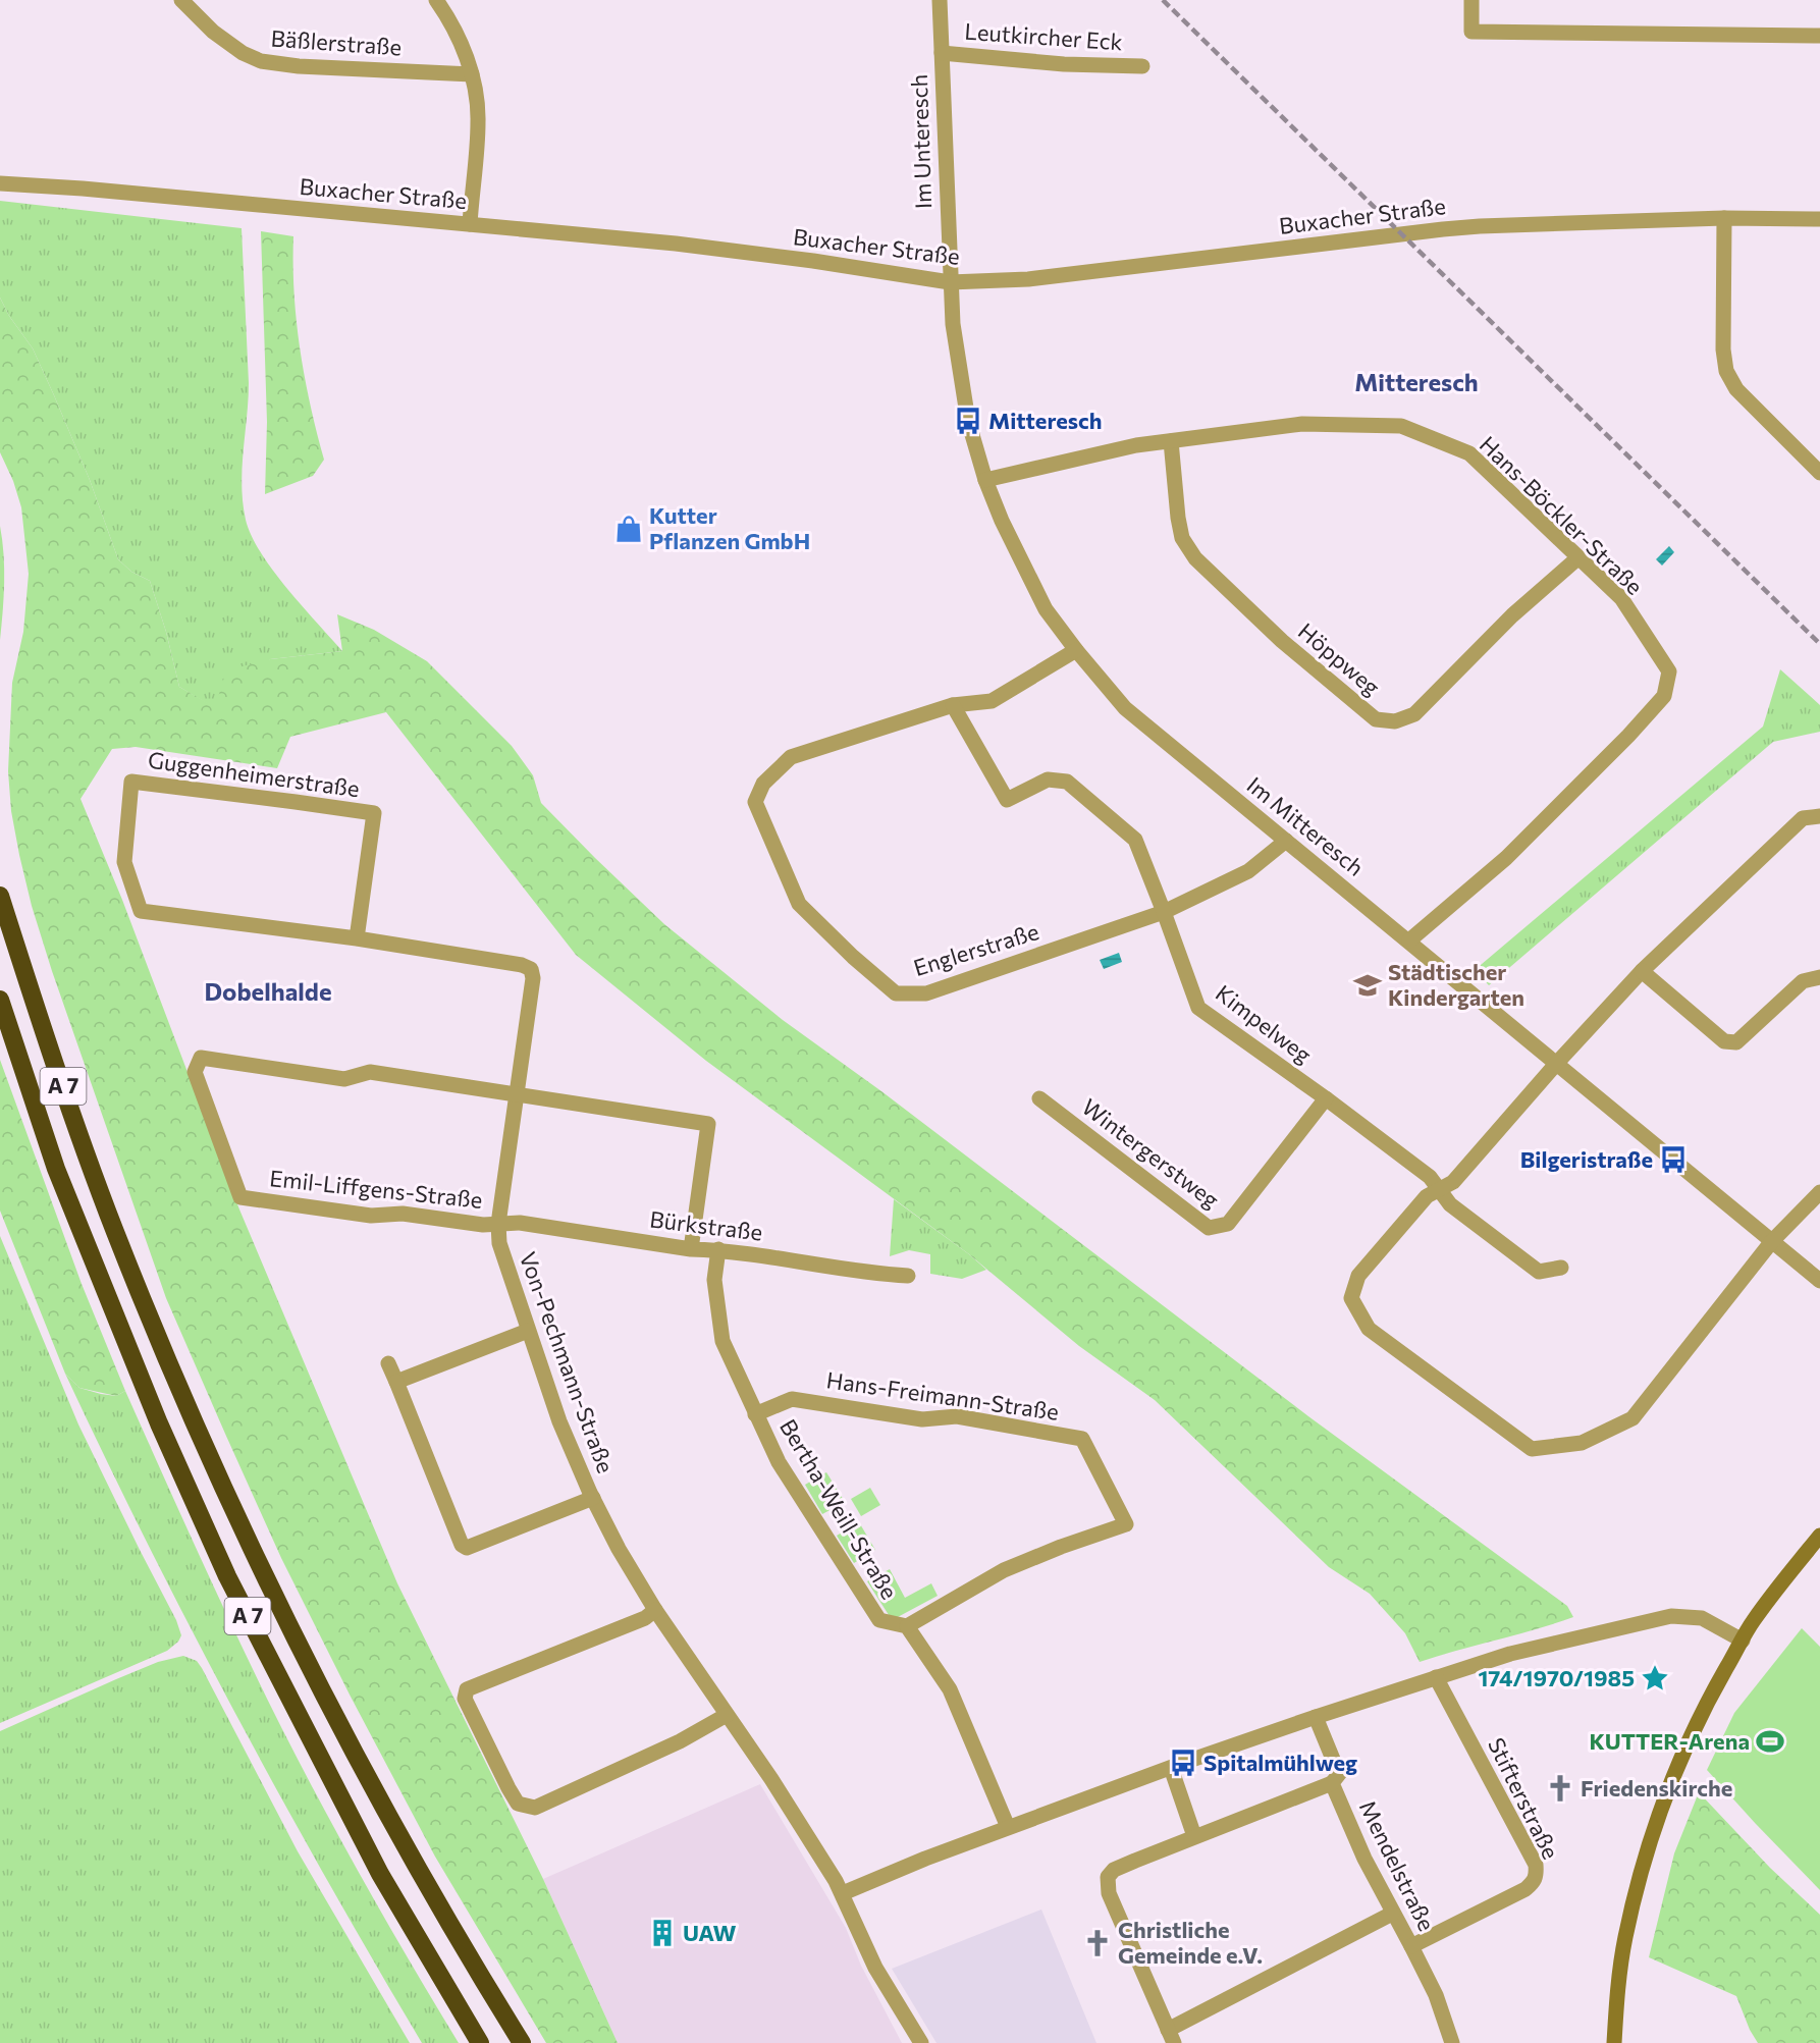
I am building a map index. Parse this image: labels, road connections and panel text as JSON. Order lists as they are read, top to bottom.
{
  "streets": {
    "highway": ["A 7"],
    "street": [
      "Leutkircher Eck",
      "Bäßlerstraße",
      "Im Unteresch",
      "Buxacher Straße",
      "Hans-Böckler-Straße",
      "Höppweg",
      "Guggenheimerstraße",
      "Im Mitteresch",
      "Englerstraße",
      "Kimpelweg",
      "Wintergerstweg",
      "Emil-Liffgens-Straße",
      "Bürkstraße",
      "Von-Pechmann-Straße",
      "Hans-Freimann-Straße",
      "Bertha-Weill-Straße",
      "Stifterstraße",
      "Mendelstraße"
    ]
  },
  "crossings": [
    ["Leutkircher Eck", "Im Unteresch"],
    ["Im Unteresch", "Buxacher Straße"],
    ["Im Unteresch", "Im Mitteresch"],
    ["Buxacher Straße", "Im Mitteresch"],
    ["Hans-Böckler-Straße", "Höppweg"],
    ["Hans-Böckler-Straße", "Im Mitteresch"],
    ["Guggenheimerstraße", "Von-Pechmann-Straße"],
    ["Im Mitteresch", "Englerstraße"],
    ["Englerstraße", "Kimpelweg"],
    ["Kimpelweg", "Wintergerstweg"],
    ["Emil-Liffgens-Straße", "Bürkstraße"],
    ["Emil-Liffgens-Straße", "Von-Pechmann-Straße"],
    ["Bürkstraße", "Von-Pechmann-Straße"],
    ["Bürkstraße", "Bertha-Weill-Straße"],
    ["Hans-Freimann-Straße", "Bertha-Weill-Straße"],
    ["Stifterstraße", "Mendelstraße"]
  ],
  "districts": ["Mitteresch", "Dobelhalde"],
  "places": {
    "bus stop": ["Mitteresch", "Bilgeristraße", "Spitalmühlweg"],
    "shop": ["Kutter Pflanzen GmbH"],
    "school or university": ["Städtischer Kindergarten"],
    "place": ["174/1970/1985"],
    "sports": ["KUTTER-Arena"],
    "church": ["Friedenskirche", "Christliche Gemeinde e.V."],
    "building": ["UAW"]
  }
}
